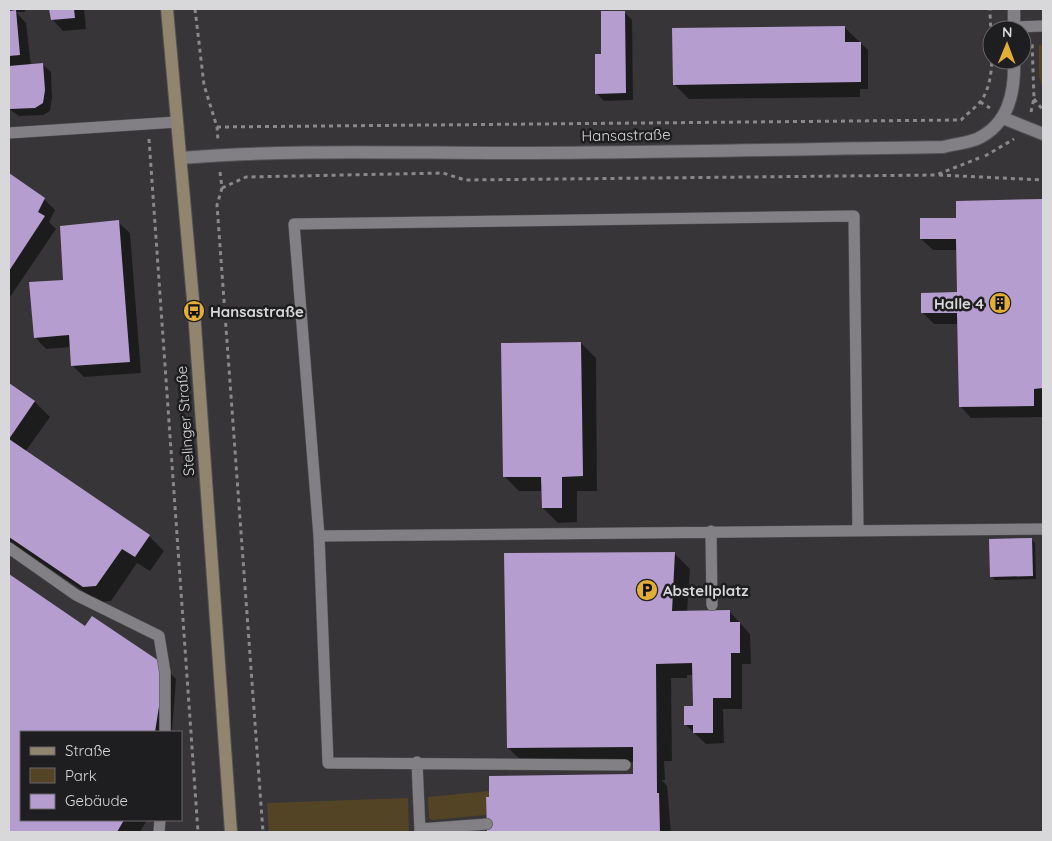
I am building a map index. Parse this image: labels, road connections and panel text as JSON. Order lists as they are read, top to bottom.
{
  "streets": {
    "main road": ["Stelinger Straße"],
    "street": ["Hansastraße"]
  },
  "crossings": [
    ["Hansastraße", "Stelinger Straße"]
  ],
  "places": {
    "building": ["Halle 4"],
    "bus stop": ["Hansastraße"],
    "parking": ["Abstellplatz"]
  },
  "legend": ["Straße", "Park", "Gebäude"],
  "north": "top"
}
